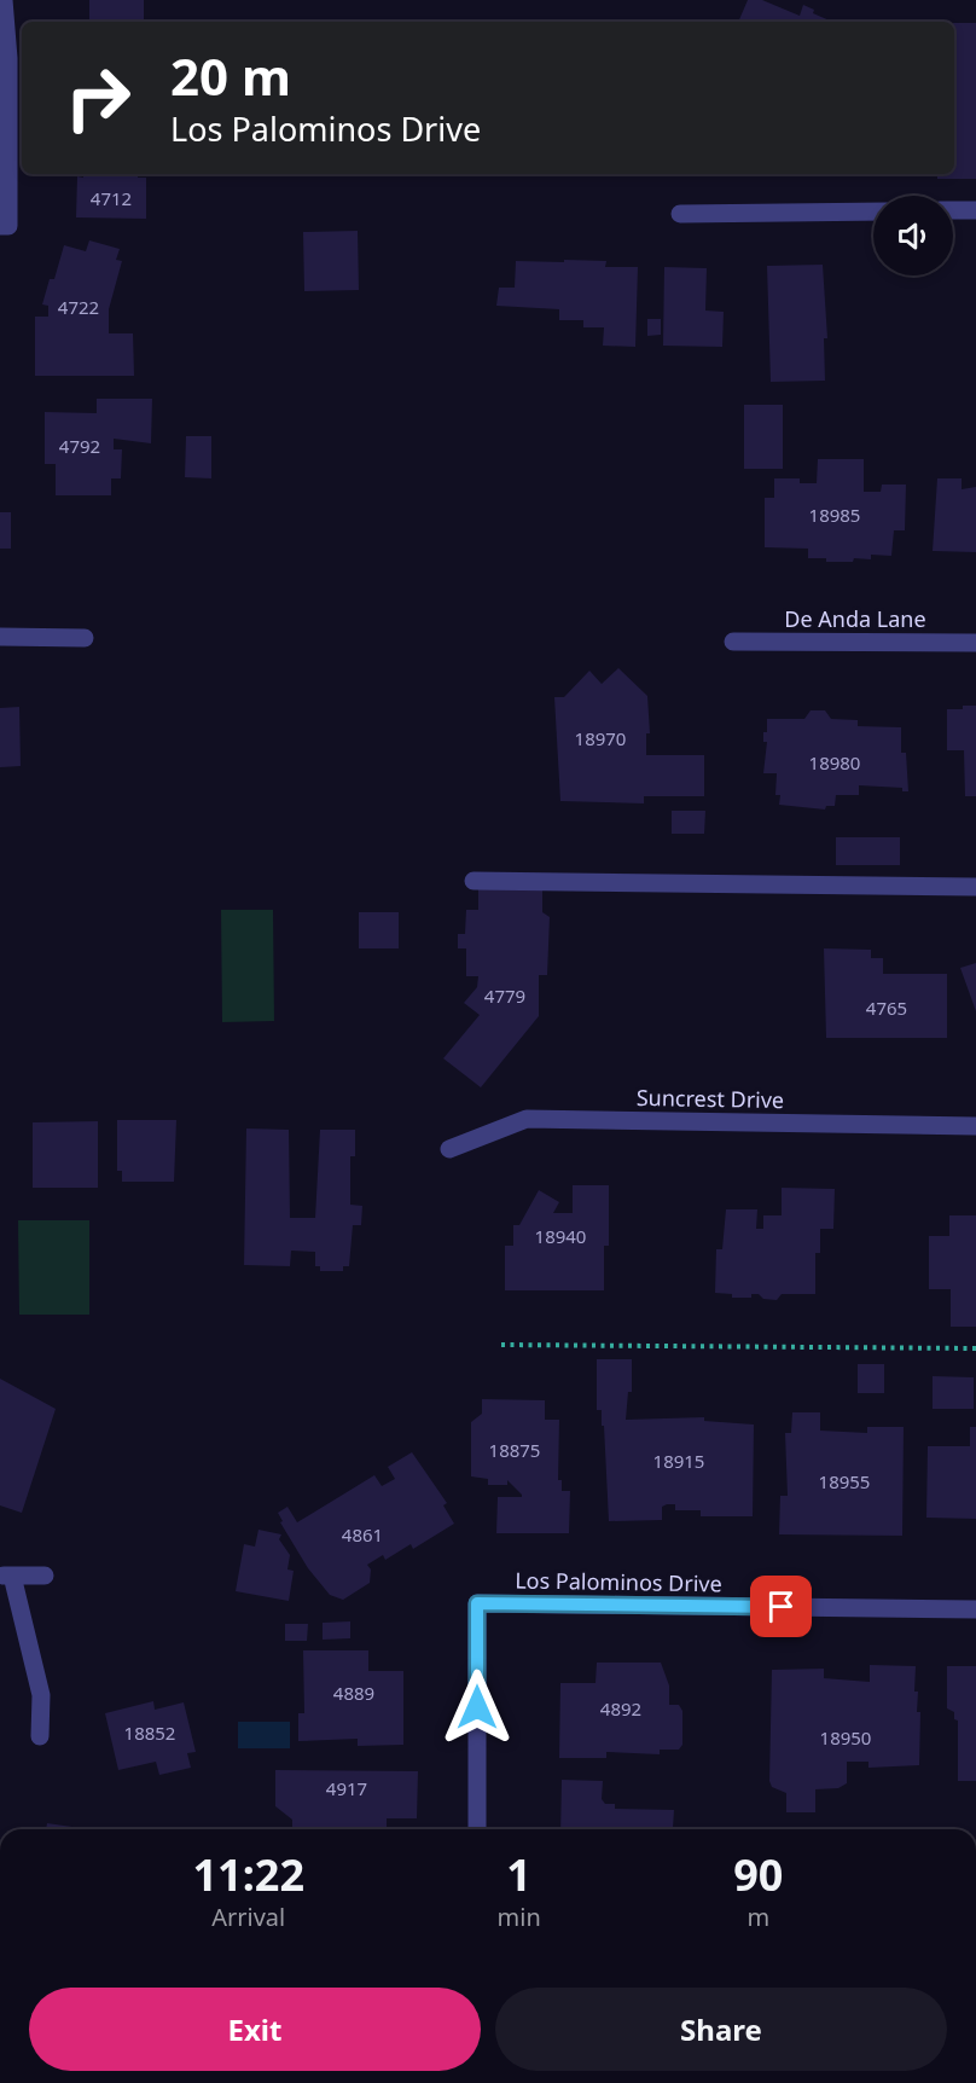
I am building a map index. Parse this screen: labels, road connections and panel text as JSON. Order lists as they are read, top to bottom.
{
  "streets": {
    "street": ["De Anda Lane", "Suncrest Drive", "Los Palominos Drive"]
  },
  "house_numbers": [
    "4712",
    "4722",
    "4792",
    "18985",
    "18970",
    "18980",
    "4779",
    "4765",
    "18940",
    "18875",
    "18915",
    "18955",
    "4861",
    "4889",
    "4892",
    "18852",
    "18950",
    "4917"
  ],
  "page": {
    "turn": ["20 m", "Los Palominos Drive"],
    "eta": [
      "11:22",
      "Arrival",
      "1",
      "min",
      "90",
      "m"
    ],
    "buttons": ["Exit", "Share"]
  }
}
